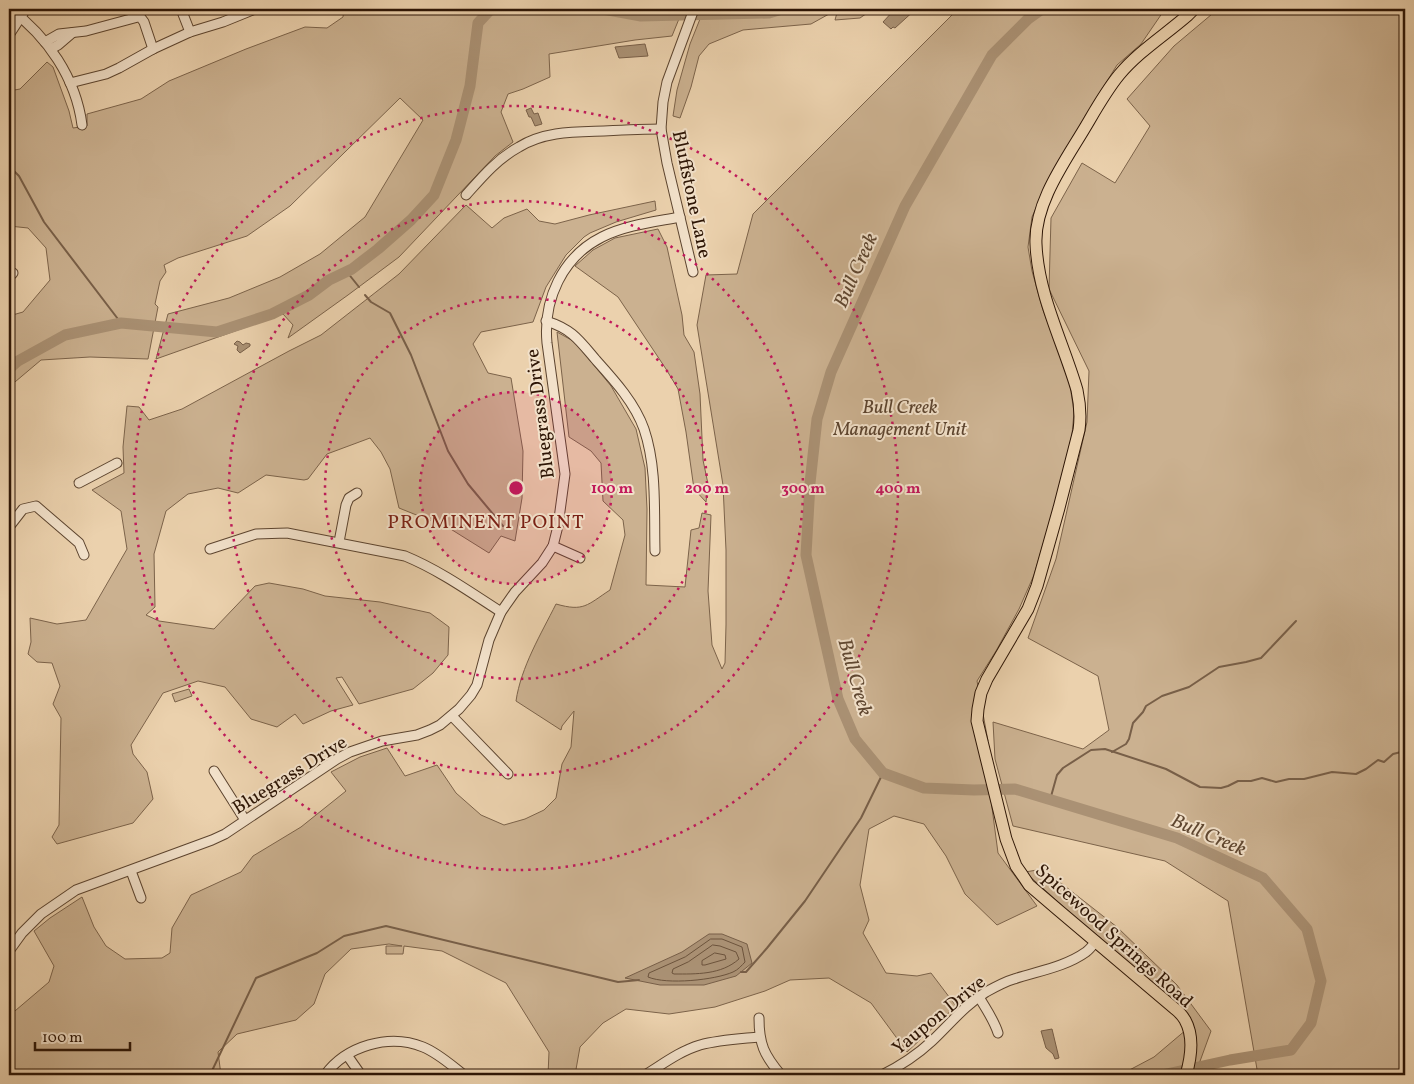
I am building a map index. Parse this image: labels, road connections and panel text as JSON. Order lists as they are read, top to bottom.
{
  "streets": {
    "main road": ["Spicewood Springs Road"],
    "street": ["Bluffstone Lane", "Bluegrass Drive", "Yaupon Drive"]
  },
  "crossings": [
    ["Bluffstone Lane", "Bluegrass Drive"],
    ["Spicewood Springs Road", "Yaupon Drive"]
  ],
  "districts": ["PROMINENT POINT"],
  "water": ["Bull Creek"],
  "parks": ["Bull Creek Management Unit"],
  "scale_bar": "100 m",
  "rings": [
    "100 m",
    "200 m",
    "300 m",
    "400 m"
  ]
}
